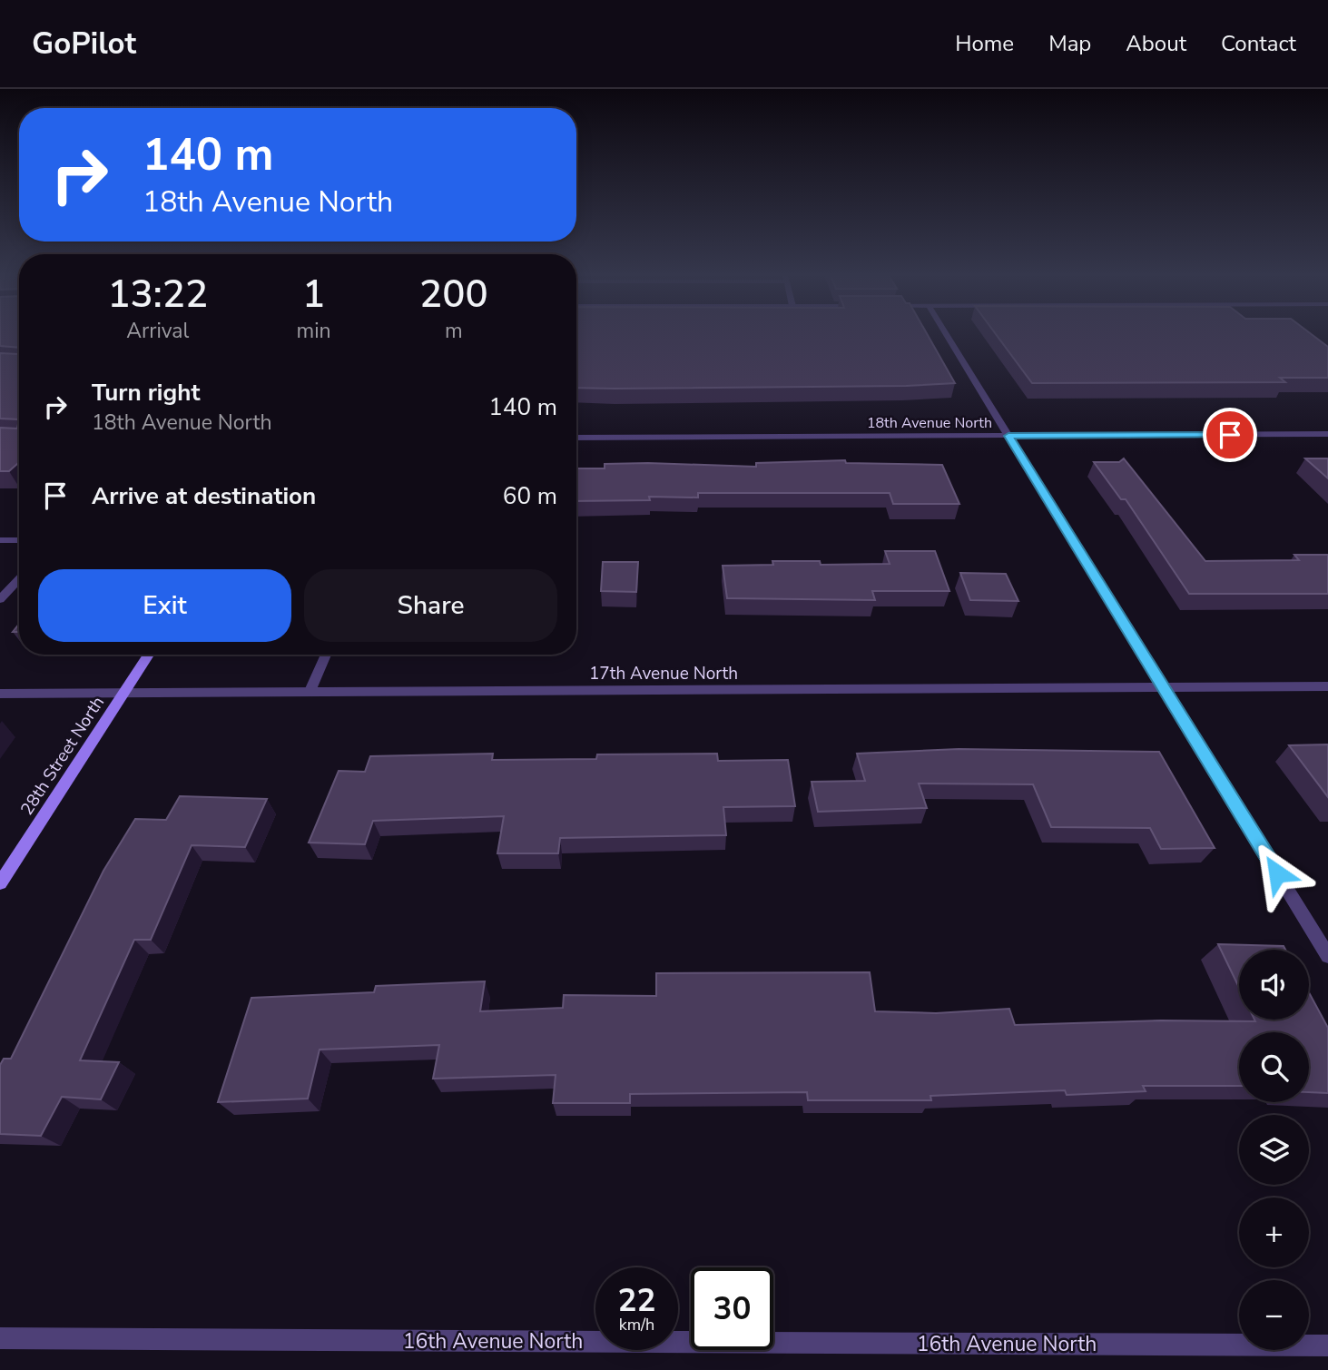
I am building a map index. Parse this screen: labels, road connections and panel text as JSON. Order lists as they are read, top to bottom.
{
  "streets": {
    "street": [
      "18th Avenue North",
      "17th Avenue North",
      "28th Street North",
      "16th Avenue North"
    ]
  },
  "crossings": [
    ["17th Avenue North", "28th Street North"]
  ],
  "page": {
    "header": "GoPilot",
    "nav": [
      "Home",
      "Map",
      "About",
      "Contact"
    ],
    "turn": ["140 m", "18th Avenue North"],
    "eta": [
      "13:22",
      "Arrival",
      "1",
      "min",
      "200",
      "m"
    ],
    "list": [
      {
        "name": "Turn right",
        "note": "18th Avenue North",
        "value": "140 m"
      },
      {
        "name": "Arrive at destination",
        "value": "60 m"
      }
    ],
    "buttons": ["Exit", "Share"],
    "map_buttons": ["+", "−"],
    "speed": "22 km/h",
    "limit": "30"
  }
}
